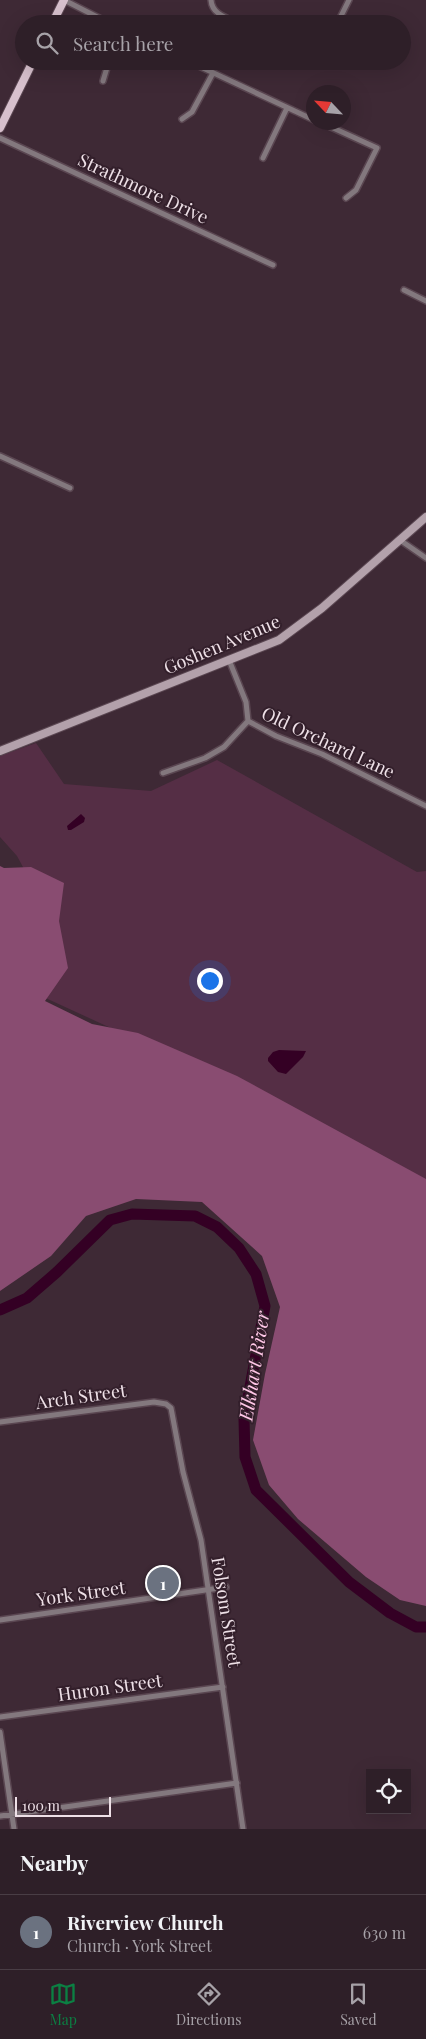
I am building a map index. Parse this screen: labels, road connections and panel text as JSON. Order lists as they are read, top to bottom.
{
  "streets": {
    "street": [
      "Strathmore Drive",
      "Goshen Avenue",
      "Old Orchard Lane",
      "Arch Street",
      "York Street",
      "Folsom Street",
      "Huron Street"
    ]
  },
  "crossings": [
    ["Goshen Avenue", "Old Orchard Lane"],
    ["Arch Street", "Folsom Street"],
    ["York Street", "Folsom Street"],
    ["Folsom Street", "Huron Street"]
  ],
  "water": ["Elkhart River"],
  "scale_bar": "100 m",
  "north": "top left",
  "page": {
    "search": "Search here",
    "pins": "1",
    "scale": "100 m",
    "heading": "Nearby",
    "list": [
      {
        "mark": "1",
        "name": "Riverview Church",
        "note": "Church · York Street",
        "value": "630 m"
      }
    ],
    "nav": ["Map", "Directions", "Saved"]
  }
}
